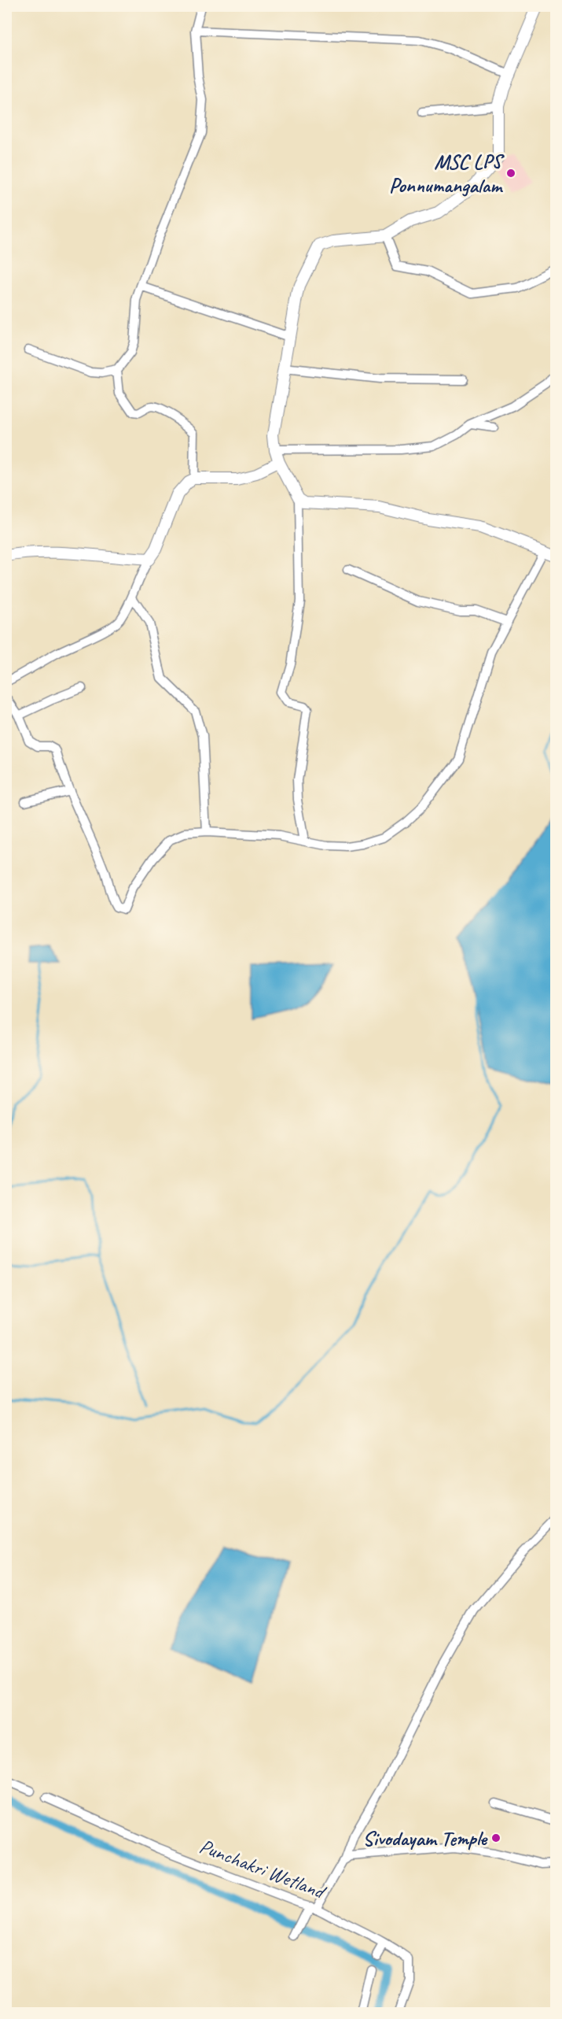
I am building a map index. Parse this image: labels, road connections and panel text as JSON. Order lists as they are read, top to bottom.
{
  "streets": {
    "street": ["Punchakri Wetland"]
  },
  "places": ["MSC LPS Ponnumangalam", "Sivodayam Temple"]
}
